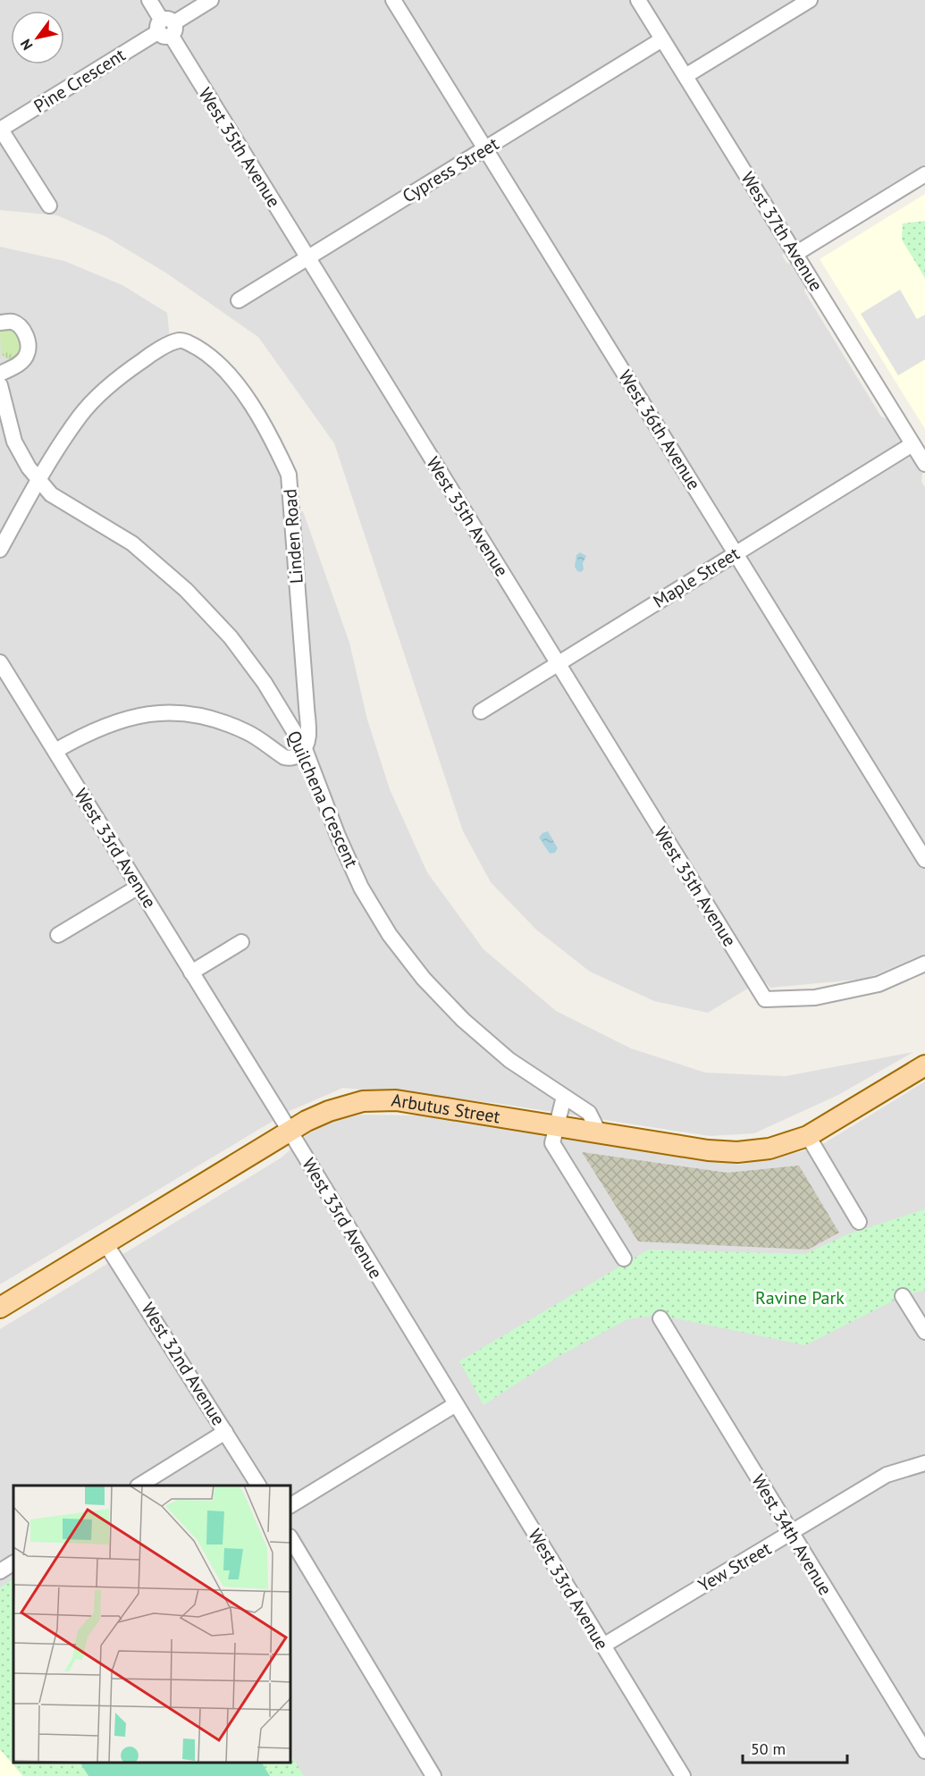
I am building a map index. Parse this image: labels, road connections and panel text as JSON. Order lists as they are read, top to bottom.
{
  "streets": {
    "main road": ["Arbutus Street"],
    "street": [
      "Pine Crescent",
      "West 35th Avenue",
      "Cypress Street",
      "West 37th Avenue",
      "West 36th Avenue",
      "Linden Road",
      "Maple Street",
      "Quilchena Crescent",
      "West 33rd Avenue",
      "West 32nd Avenue",
      "West 34th Avenue",
      "Yew Street"
    ]
  },
  "crossings": [
    ["Pine Crescent", "West 35th Avenue"],
    ["West 35th Avenue", "Cypress Street"],
    ["West 35th Avenue", "Maple Street"],
    ["Cypress Street", "West 37th Avenue"],
    ["Cypress Street", "West 36th Avenue"],
    ["West 37th Avenue", "Maple Street"],
    ["West 36th Avenue", "Maple Street"],
    ["Linden Road", "Quilchena Crescent"],
    ["Quilchena Crescent", "Arbutus Street"],
    ["West 33rd Avenue", "Arbutus Street"],
    ["West 33rd Avenue", "Yew Street"],
    ["Arbutus Street", "West 32nd Avenue"],
    ["West 34th Avenue", "Yew Street"]
  ],
  "parks": ["Ravine Park"],
  "scale_bar": "50 m",
  "north": "bottom left"
}
